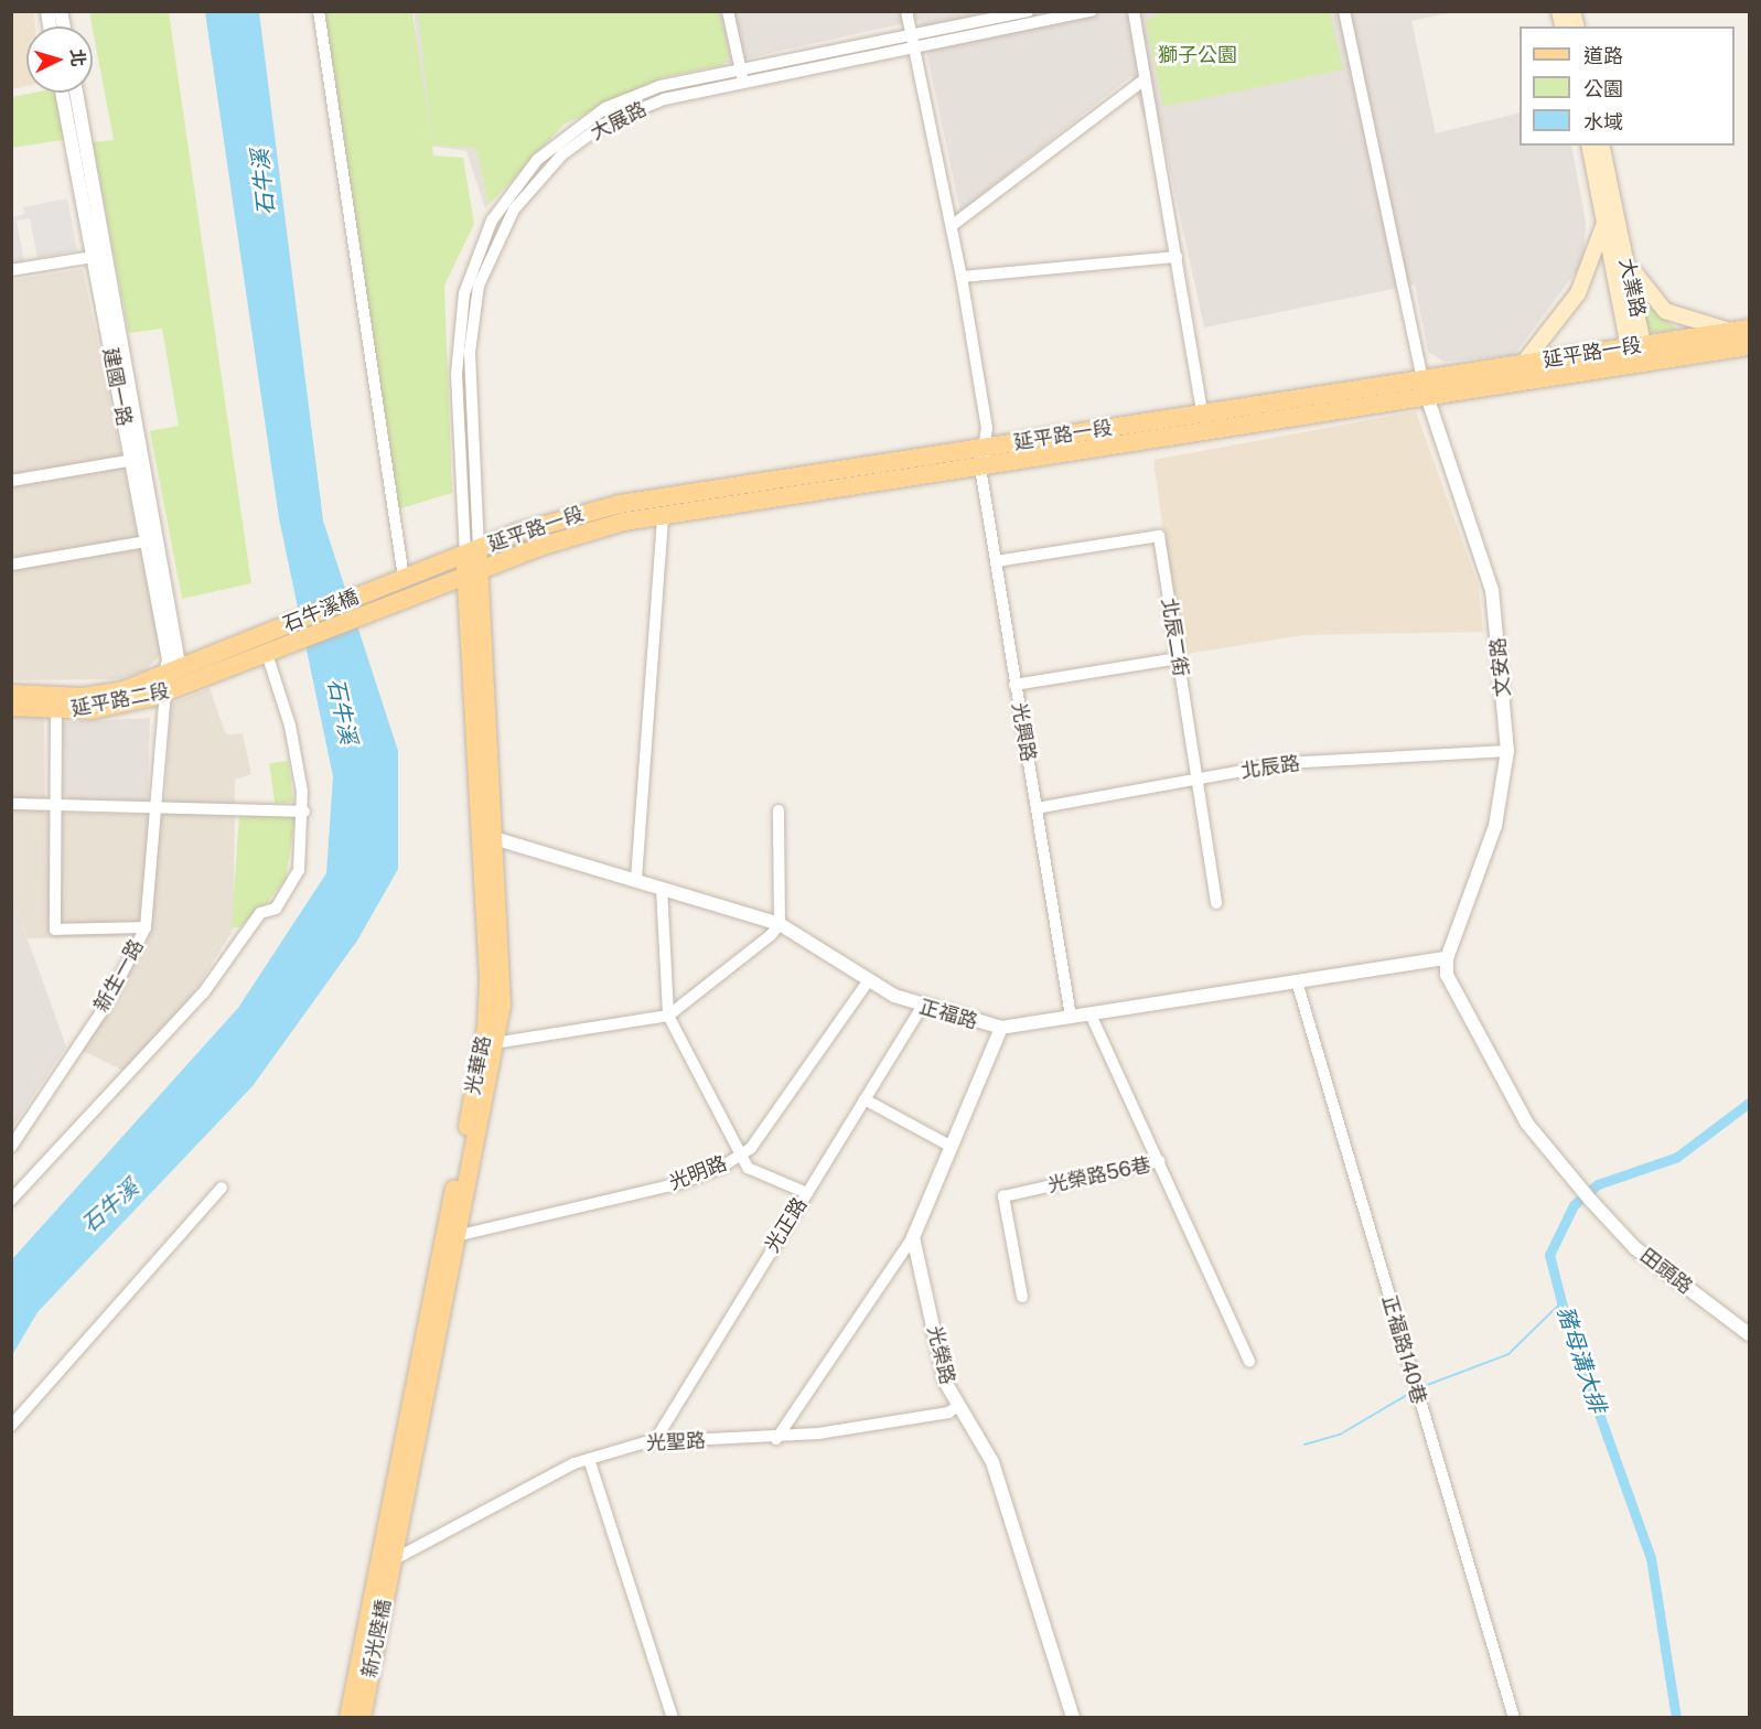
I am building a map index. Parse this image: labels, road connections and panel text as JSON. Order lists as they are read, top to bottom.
{
  "streets": {
    "main road": [
      "大業路",
      "延平路一段",
      "石牛溪橋",
      "延平路二段",
      "光華路",
      "新光陸橋"
    ],
    "street": [
      "大展路",
      "建國一路",
      "北辰二街",
      "文安路",
      "光興路",
      "北辰路",
      "新生一路",
      "正福路",
      "光明路",
      "光榮路56巷",
      "光正路",
      "田頭路",
      "正福路140巷",
      "光榮路",
      "光聖路"
    ]
  },
  "crossings": [
    ["大展路", "延平路一段"],
    ["大展路", "光華路"],
    ["大業路", "延平路一段"],
    ["延平路一段", "石牛溪橋"],
    ["延平路一段", "文安路"],
    ["延平路一段", "光興路"],
    ["延平路一段", "光華路"],
    ["建國一路", "延平路二段"],
    ["建國一路", "新生一路"],
    ["石牛溪橋", "延平路二段"],
    ["北辰二街", "光興路"],
    ["北辰二街", "北辰路"],
    ["文安路", "北辰路"],
    ["文安路", "正福路"],
    ["文安路", "田頭路"],
    ["延平路二段", "新生一路"],
    ["光興路", "北辰路"],
    ["光興路", "正福路"],
    ["正福路", "光華路"],
    ["正福路", "光明路"],
    ["正福路", "光正路"],
    ["正福路", "田頭路"],
    ["正福路", "正福路140巷"],
    ["光華路", "光明路"],
    ["光華路", "光聖路"],
    ["光華路", "新光陸橋"],
    ["光正路", "光聖路"],
    ["光榮路", "光聖路"],
    ["光聖路", "新光陸橋"]
  ],
  "water": ["石牛溪", "豬母溝大排"],
  "parks": ["獅子公園"],
  "legend": ["道路", "公園", "水域"],
  "north": "right"
}
